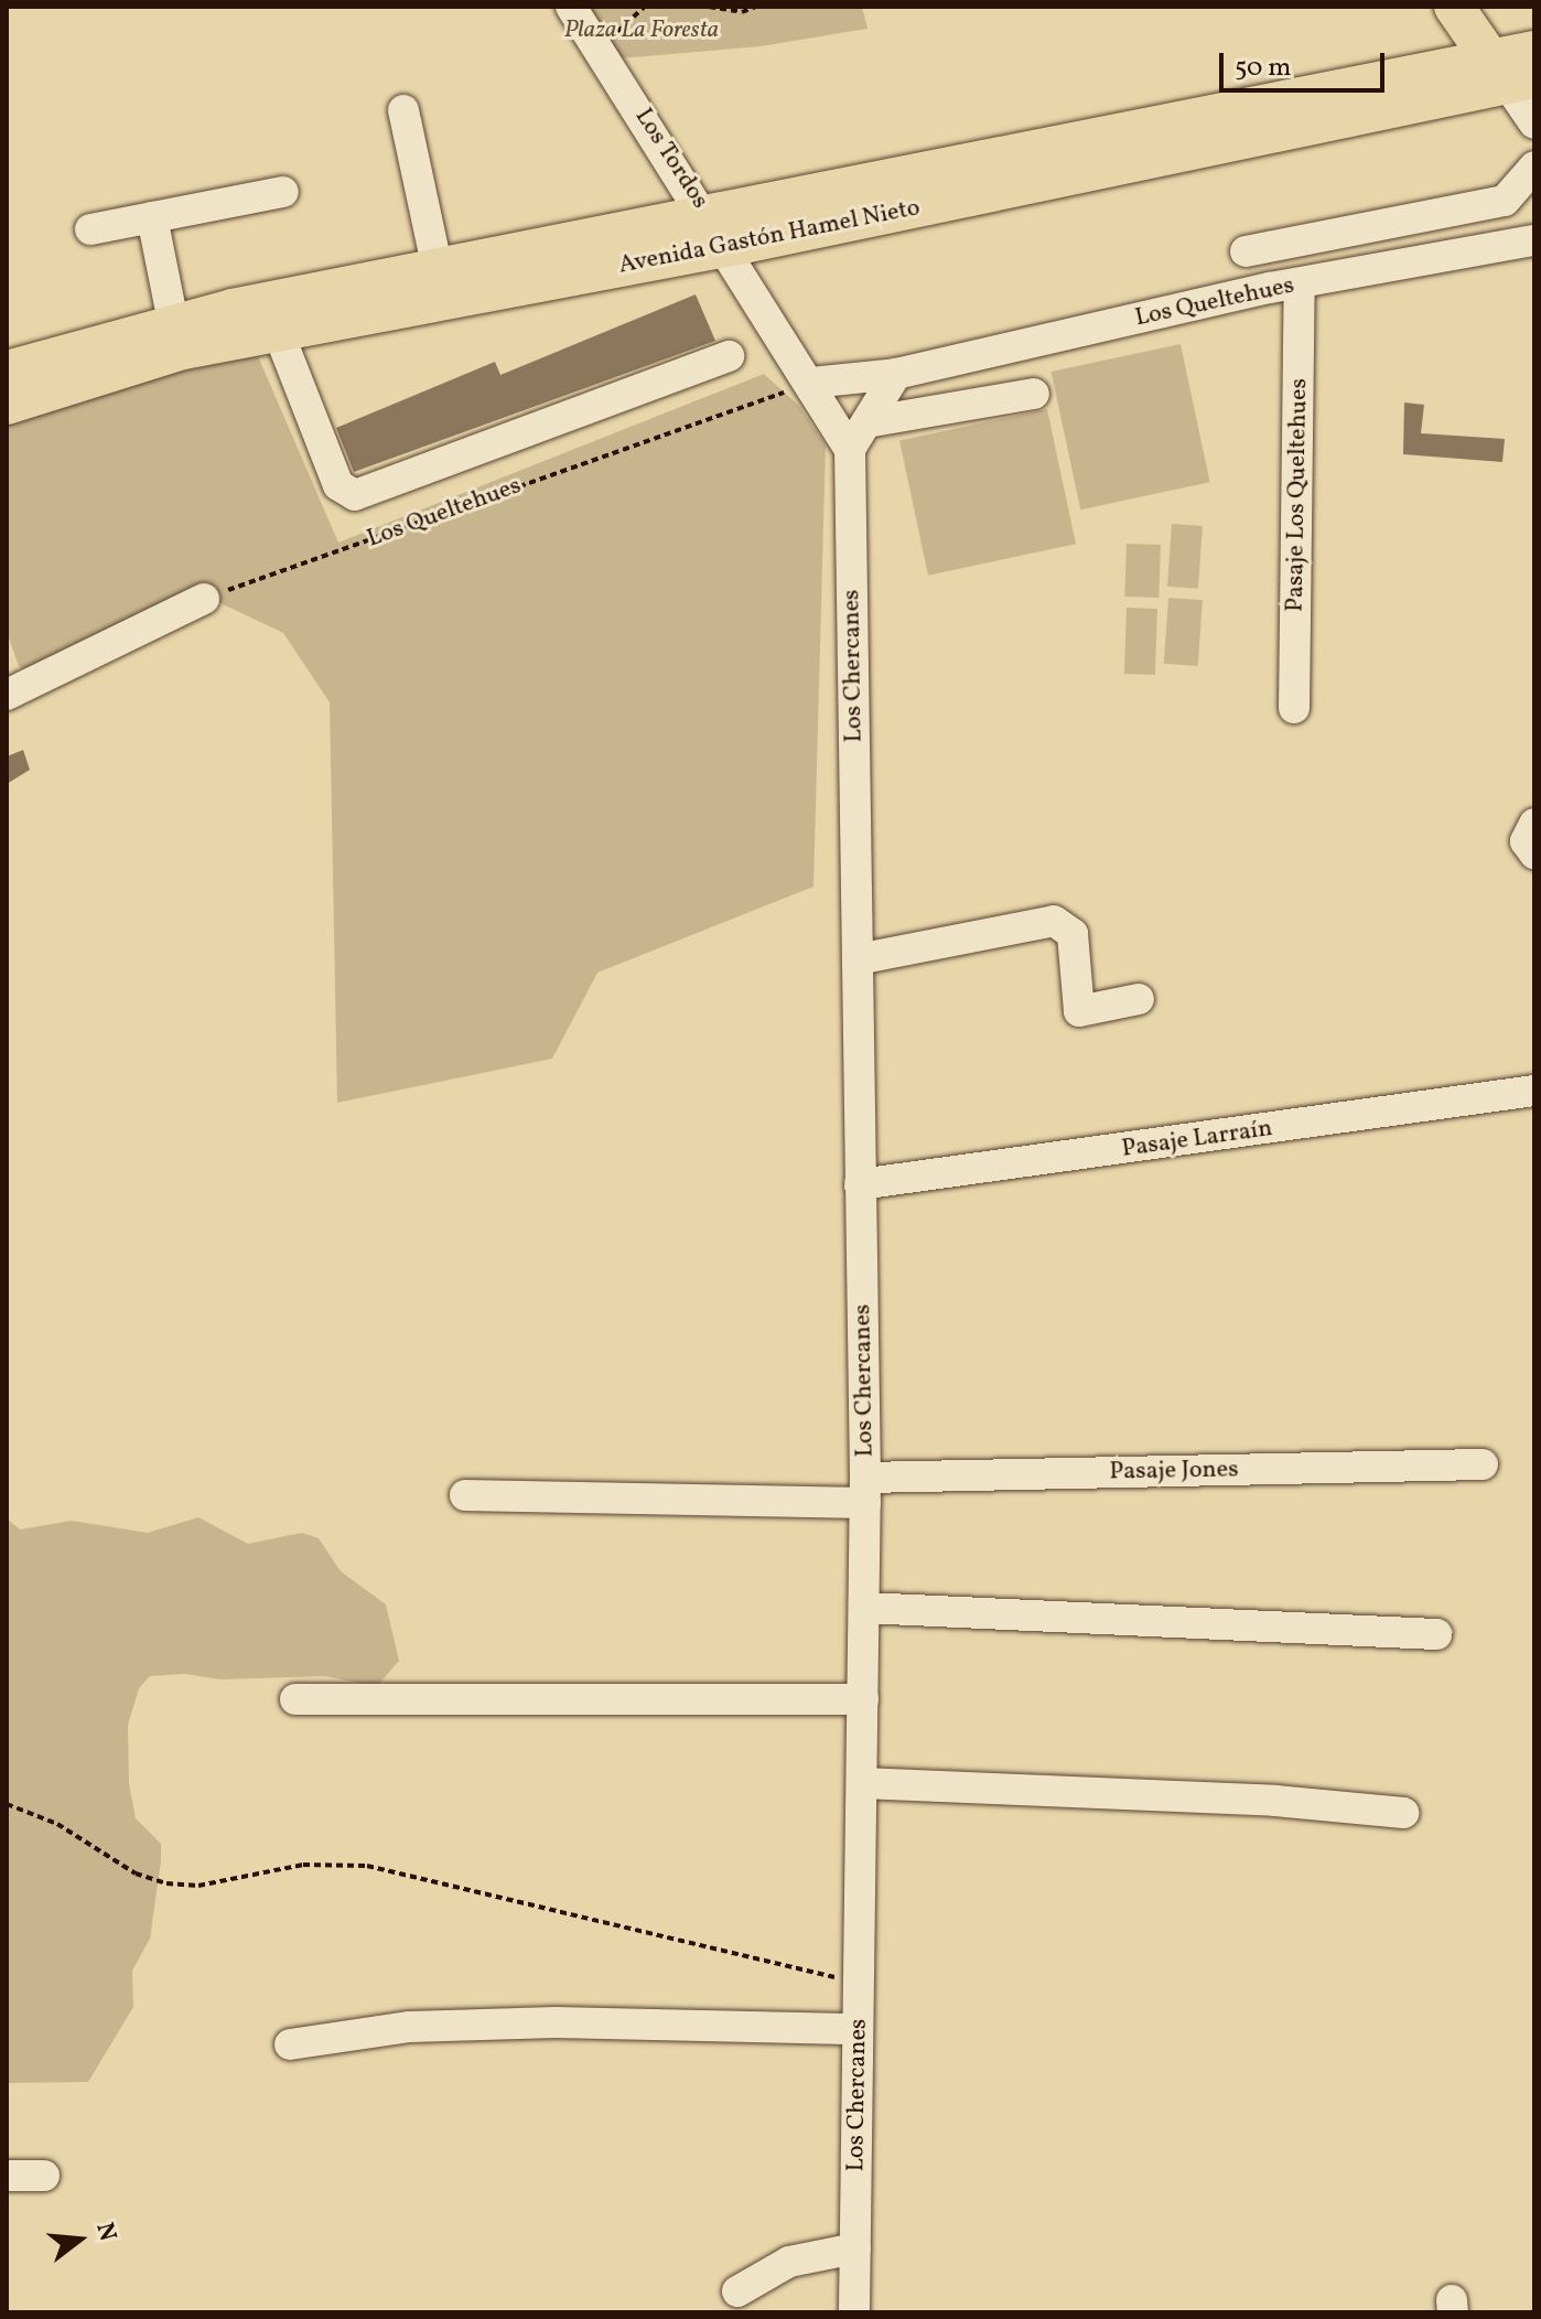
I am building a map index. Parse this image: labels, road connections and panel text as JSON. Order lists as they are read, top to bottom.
{
  "streets": {
    "main road": ["Avenida Gastón Hamel Nieto"],
    "street": [
      "Los Tordos",
      "Los Queltehues",
      "Pasaje Los Queltehues",
      "Los Chercanes",
      "Pasaje Larraín",
      "Pasaje Jones"
    ]
  },
  "crossings": [
    ["Los Tordos", "Avenida Gastón Hamel Nieto"],
    ["Los Tordos", "Los Queltehues"],
    ["Los Tordos", "Los Chercanes"],
    ["Los Queltehues", "Pasaje Los Queltehues"],
    ["Los Chercanes", "Pasaje Larraín"],
    ["Los Chercanes", "Pasaje Jones"]
  ],
  "parks": ["Plaza La Foresta"],
  "scale_bar": "50 m",
  "north": "right"
}
